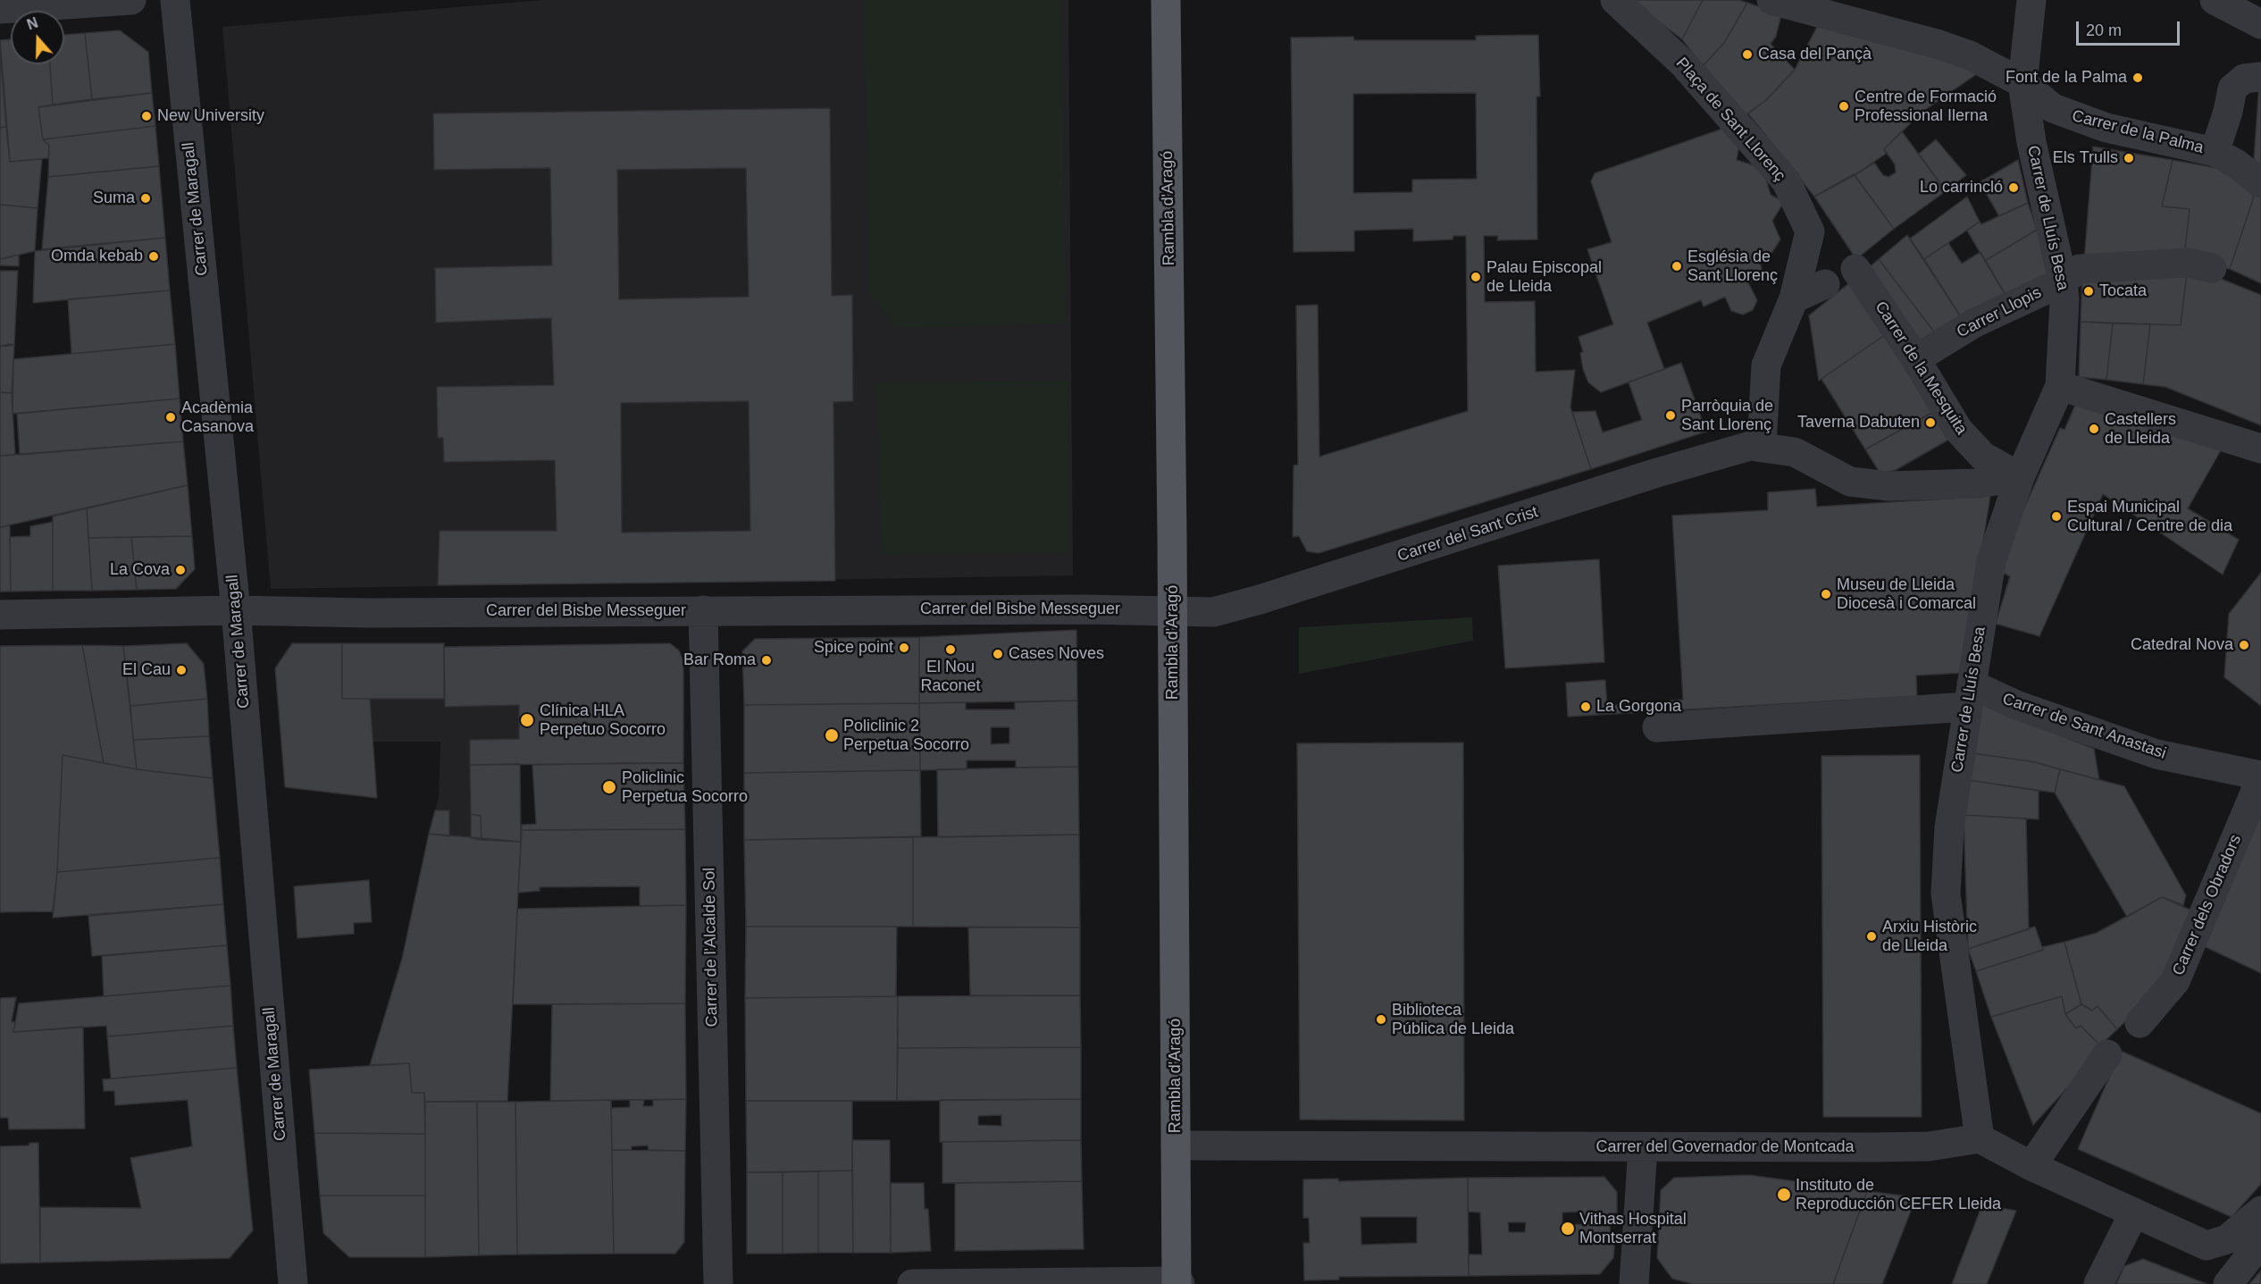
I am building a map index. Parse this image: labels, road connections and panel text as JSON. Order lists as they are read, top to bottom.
{
  "streets": {
    "main road": ["Rambla d'Aragó"],
    "street": [
      "Plaça de Sant Llorenç",
      "Carrer de la Palma",
      "Carrer de Maragall",
      "Carrer de Lluís Besa",
      "Carrer Llopis",
      "Carrer de la Mesquita",
      "Carrer del Sant Crist",
      "Carrer del Bisbe Messeguer",
      "Carrer de Sant Anastasi",
      "Carrer dels Obradors",
      "Carrer de l'Alcalde Sol",
      "Carrer del Governador de Montcada"
    ]
  },
  "crossings": [
    ["Plaça de Sant Llorenç", "Carrer del Sant Crist"],
    ["Carrer de la Palma", "Carrer de Lluís Besa"],
    ["Rambla d'Aragó", "Carrer del Sant Crist"],
    ["Rambla d'Aragó", "Carrer del Bisbe Messeguer"],
    ["Rambla d'Aragó", "Carrer del Governador de Montcada"],
    ["Carrer de Maragall", "Carrer del Bisbe Messeguer"],
    ["Carrer de Lluís Besa", "Carrer Llopis"],
    ["Carrer de Lluís Besa", "Carrer de la Mesquita"],
    ["Carrer de Lluís Besa", "Carrer del Sant Crist"],
    ["Carrer de Lluís Besa", "Carrer de Sant Anastasi"],
    ["Carrer de Lluís Besa", "Carrer del Governador de Montcada"],
    ["Carrer Llopis", "Carrer de la Mesquita"],
    ["Carrer de la Mesquita", "Carrer del Sant Crist"],
    ["Carrer del Sant Crist", "Carrer del Bisbe Messeguer"],
    ["Carrer del Bisbe Messeguer", "Carrer de l'Alcalde Sol"],
    ["Carrer de Sant Anastasi", "Carrer dels Obradors"]
  ],
  "places": [
    "Casa del Pançà",
    "Font de la Palma",
    "Centre de Formació Professional Ilerna",
    "New University",
    "Els Trulls",
    "Lo carrincló",
    "Suma",
    "Omda kebab",
    "Església de Sant Llorenç",
    "Palau Episcopal de Lleida",
    "Tocata",
    "Parròquia de Sant Llorenç",
    "Acadèmia Casanova",
    "Taverna Dabuten",
    "Castellers de Lleida",
    "Espai Municipal Cultural / Centre de dia",
    "La Cova",
    "Museu de Lleida Diocesà i Comarcal",
    "Catedral Nova",
    "Spice point",
    "El Nou Raconet",
    "Cases Noves",
    "Bar Roma",
    "El Cau",
    "La Gorgona",
    "Clínica HLA Perpetuo Socorro",
    "Policlinic 2 Perpetua Socorro",
    "Policlinic Perpetua Socorro",
    "Arxiu Històric de Lleida",
    "Biblioteca Pública de Lleida",
    "Instituto de Reproducción CEFER Lleida",
    "Vithas Hospital Montserrat"
  ],
  "scale_bar": "20 m",
  "north": "top"
}
